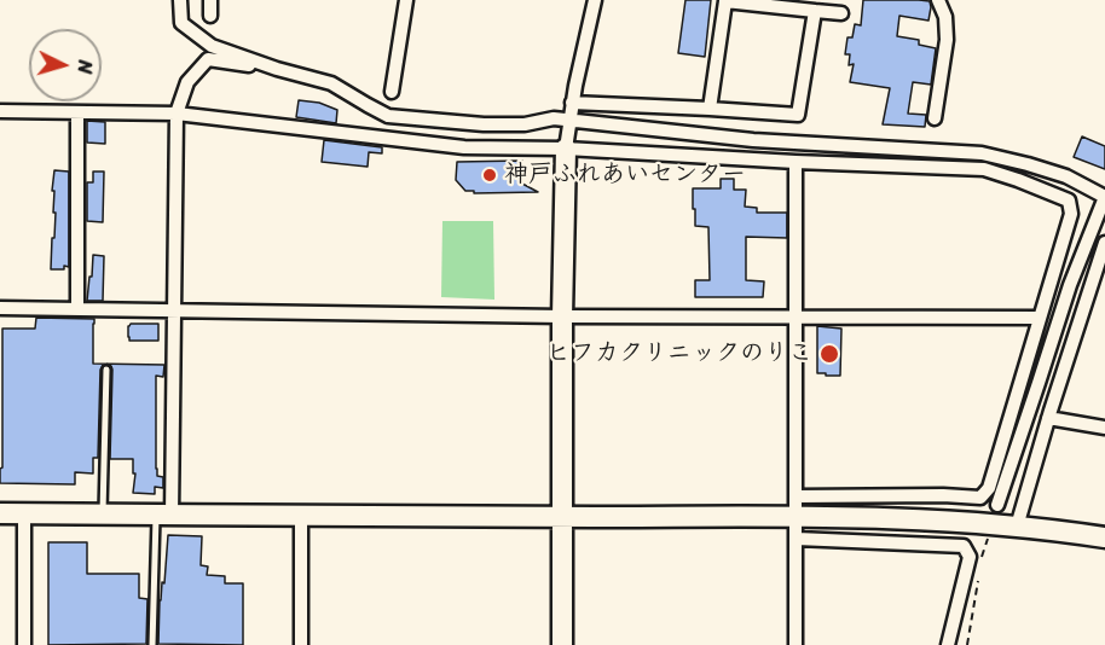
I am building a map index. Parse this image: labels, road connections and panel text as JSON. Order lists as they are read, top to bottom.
{
  "places": ["神戸ふれあいセンター", "ヒフカクリニックのりこ"],
  "north": "right"
}
